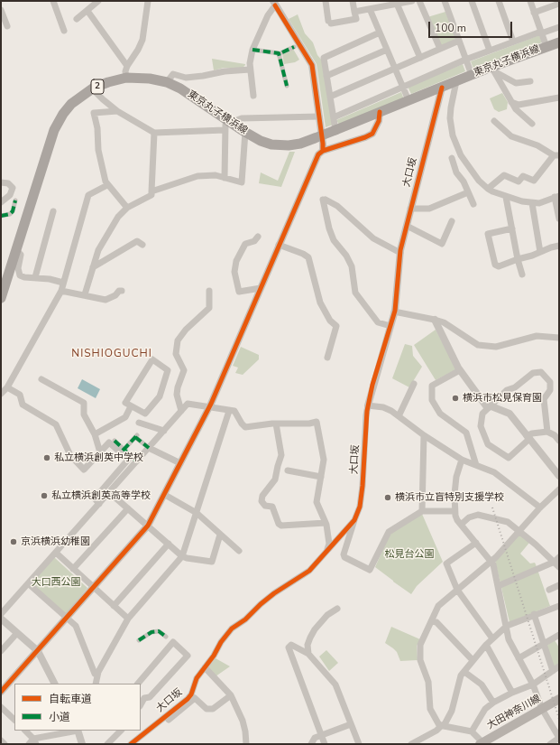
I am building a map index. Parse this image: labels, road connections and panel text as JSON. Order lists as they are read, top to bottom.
{
  "streets": {
    "main road": ["東京丸子横浜線", "2", "大田神奈川線"],
    "street": ["大口坂"]
  },
  "crossings": [
    ["東京丸子横浜線", "大口坂"]
  ],
  "districts": ["NISHIOGUCHI"],
  "parks": ["松見台公園", "大口西公園"],
  "places": [
    "横浜市松見保育園",
    "私立横浜創英中学校",
    "私立横浜創英高等学校",
    "横浜市立盲特別支援学校",
    "京浜横浜幼稚園"
  ],
  "legend": ["自転車道", "小道"],
  "scale_bar": "100 m"
}
